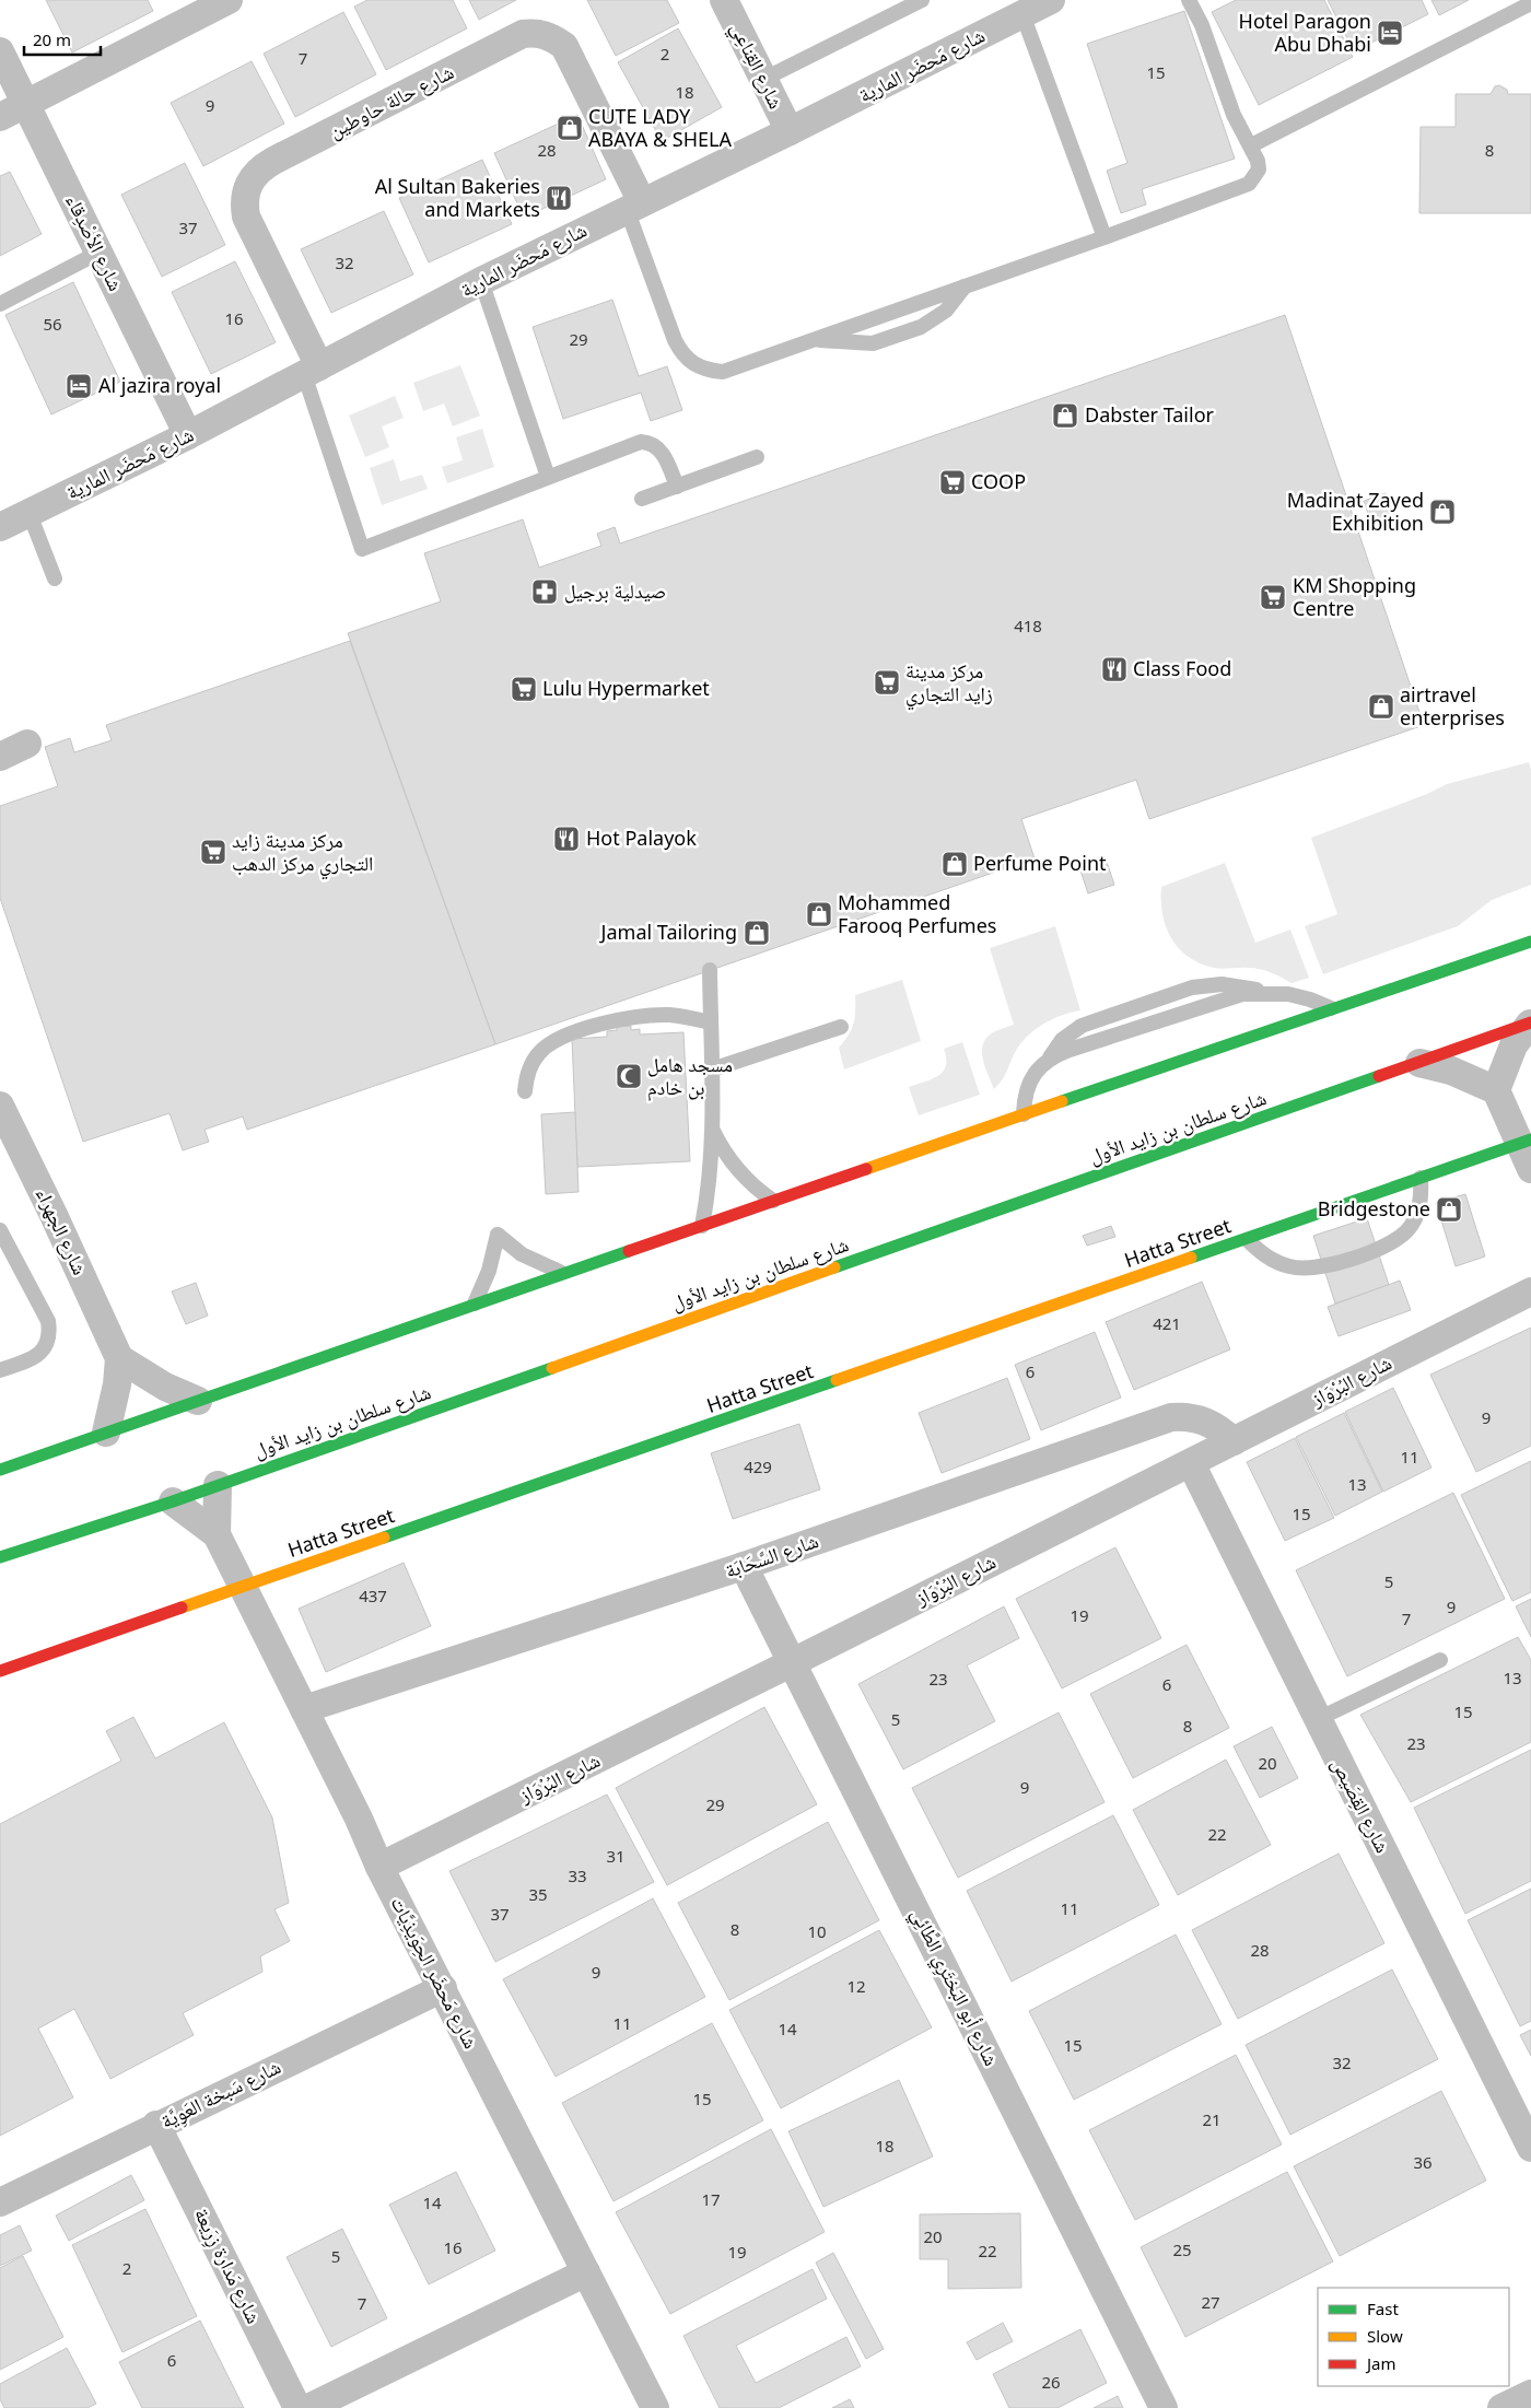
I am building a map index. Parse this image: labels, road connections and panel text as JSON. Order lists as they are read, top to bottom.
{
  "streets": {
    "main road": ["شارع سلطان بن زايد الأول", "Hatta Street"],
    "street": [
      "شارع القِناعِي",
      "شارع مَحضَر المارية",
      "شارع حالة حاوطين",
      "شارع الأصْدِقاء",
      "شارع الجهراء",
      "شارع البُرْوَاز",
      "شارع السَّحَابَة",
      "شارع القِصَيص",
      "شارع مَحضَر الحِوَيذِيَّات",
      "شارع أبو البَختَرِي الطَّائِي",
      "شارع سَبخة العَوِيَّة",
      "شارع مَدارة زِرَيعة"
    ]
  },
  "crossings": [
    ["شارع القِناعِي", "شارع مَحضَر المارية"],
    ["شارع مَحضَر المارية", "شارع حالة حاوطين"],
    ["شارع مَحضَر المارية", "شارع الأصْدِقاء"],
    ["شارع سلطان بن زايد الأول", "شارع مَحضَر الحِوَيذِيَّات"],
    ["Hatta Street", "شارع مَحضَر الحِوَيذِيَّات"],
    ["شارع البُرْوَاز", "شارع السَّحَابَة"],
    ["شارع البُرْوَاز", "شارع القِصَيص"],
    ["شارع البُرْوَاز", "شارع مَحضَر الحِوَيذِيَّات"],
    ["شارع البُرْوَاز", "شارع أبو البَختَرِي الطَّائِي"],
    ["شارع السَّحَابَة", "شارع مَحضَر الحِوَيذِيَّات"],
    ["شارع السَّحَابَة", "شارع أبو البَختَرِي الطَّائِي"],
    ["شارع مَحضَر الحِوَيذِيَّات", "شارع سَبخة العَوِيَّة"],
    ["شارع سَبخة العَوِيَّة", "شارع مَدارة زِرَيعة"]
  ],
  "places": {
    "hotel": ["Hotel Paragon Abu Dhabi", "Al jazira royal"],
    "shop": [
      "CUTE LADY ABAYA & SHELA",
      "Dabster Tailor",
      "Madinat Zayed Exhibition",
      "airtravel enterprises",
      "Perfume Point",
      "Mohammed Farooq Perfumes",
      "Jamal Tailoring",
      "Bridgestone"
    ],
    "restaurant": ["Al Sultan Bakeries and Markets", "Class Food", "Hot Palayok"],
    "supermarket": [
      "COOP",
      "KM Shopping Centre",
      "مركز مدينة زايد التجاري",
      "Lulu Hypermarket",
      "مركز مدينة زايد التجاري مركز الدهب"
    ],
    "pharmacy": ["صيدلية برجيل"],
    "mosque": ["مسجد هامل بن خادم"]
  },
  "house_numbers": [
    "2",
    "7",
    "15",
    "18",
    "9",
    "28",
    "8",
    "37",
    "32",
    "16",
    "56",
    "29",
    "418",
    "421",
    "6",
    "9",
    "11",
    "429",
    "13",
    "15",
    "5",
    "437",
    "9",
    "19",
    "7",
    "13",
    "23",
    "6",
    "15",
    "5",
    "8",
    "23",
    "20",
    "9",
    "29",
    "22",
    "31",
    "33",
    "35",
    "11",
    "37",
    "8",
    "10",
    "28",
    "9",
    "12",
    "11",
    "14",
    "15",
    "32",
    "15",
    "21",
    "18",
    "36",
    "17",
    "14",
    "20",
    "16",
    "25",
    "22",
    "19",
    "5",
    "2",
    "27",
    "7",
    "6",
    "26"
  ],
  "legend": ["Fast", "Slow", "Jam"],
  "scale_bar": "20 m"
}
